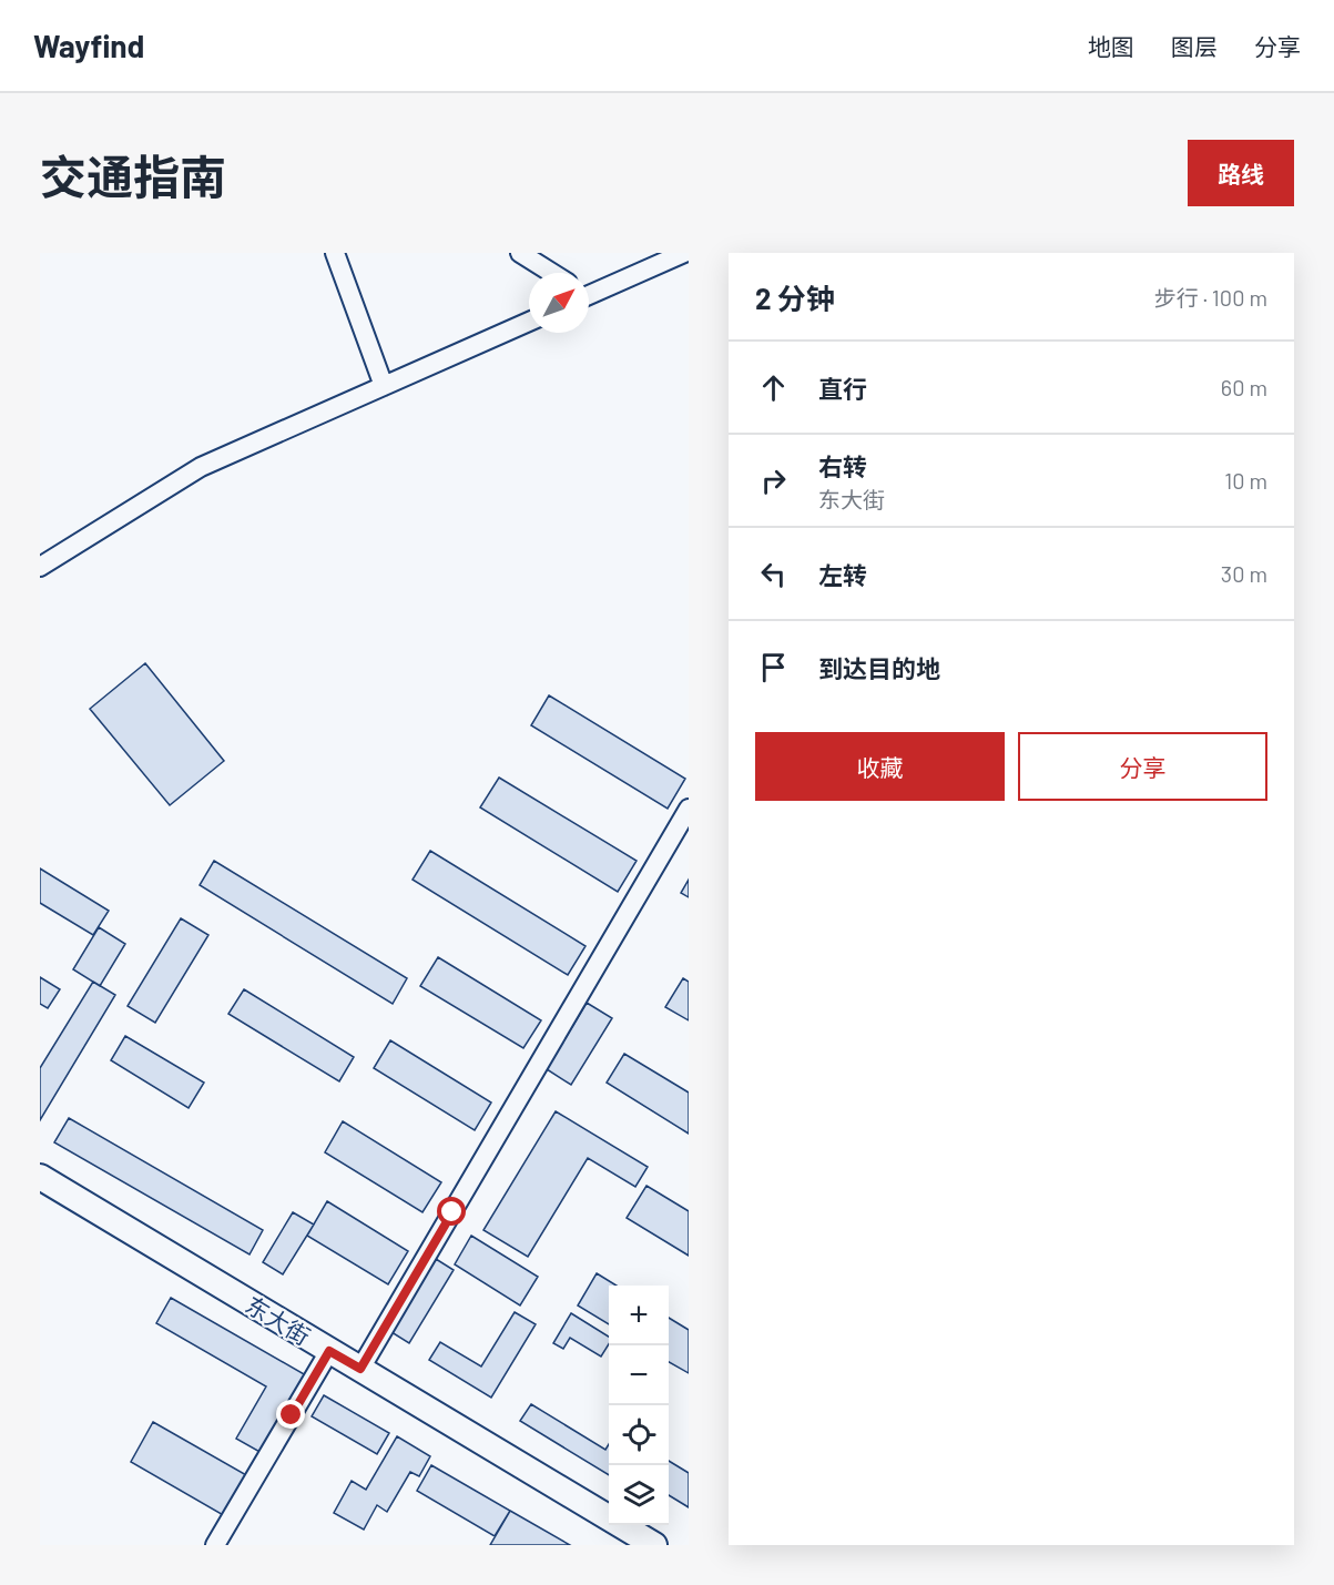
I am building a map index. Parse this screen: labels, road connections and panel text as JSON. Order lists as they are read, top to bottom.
{
  "streets": {
    "street": ["东大街"]
  },
  "north": "top right",
  "page": {
    "header": "Wayfind",
    "nav": ["地图", "图层", "分享"],
    "title": "交通指南",
    "buttons": [
      "路线",
      ["收藏", "分享"]
    ],
    "heading": ["2 分钟", "步行 · 100 m"],
    "list": [
      ["直行", "60 m"],
      ["右转", "东大街", "10 m"],
      ["左转", "30 m"],
      "到达目的地"
    ],
    "map_buttons": ["+", "−"]
  }
}
